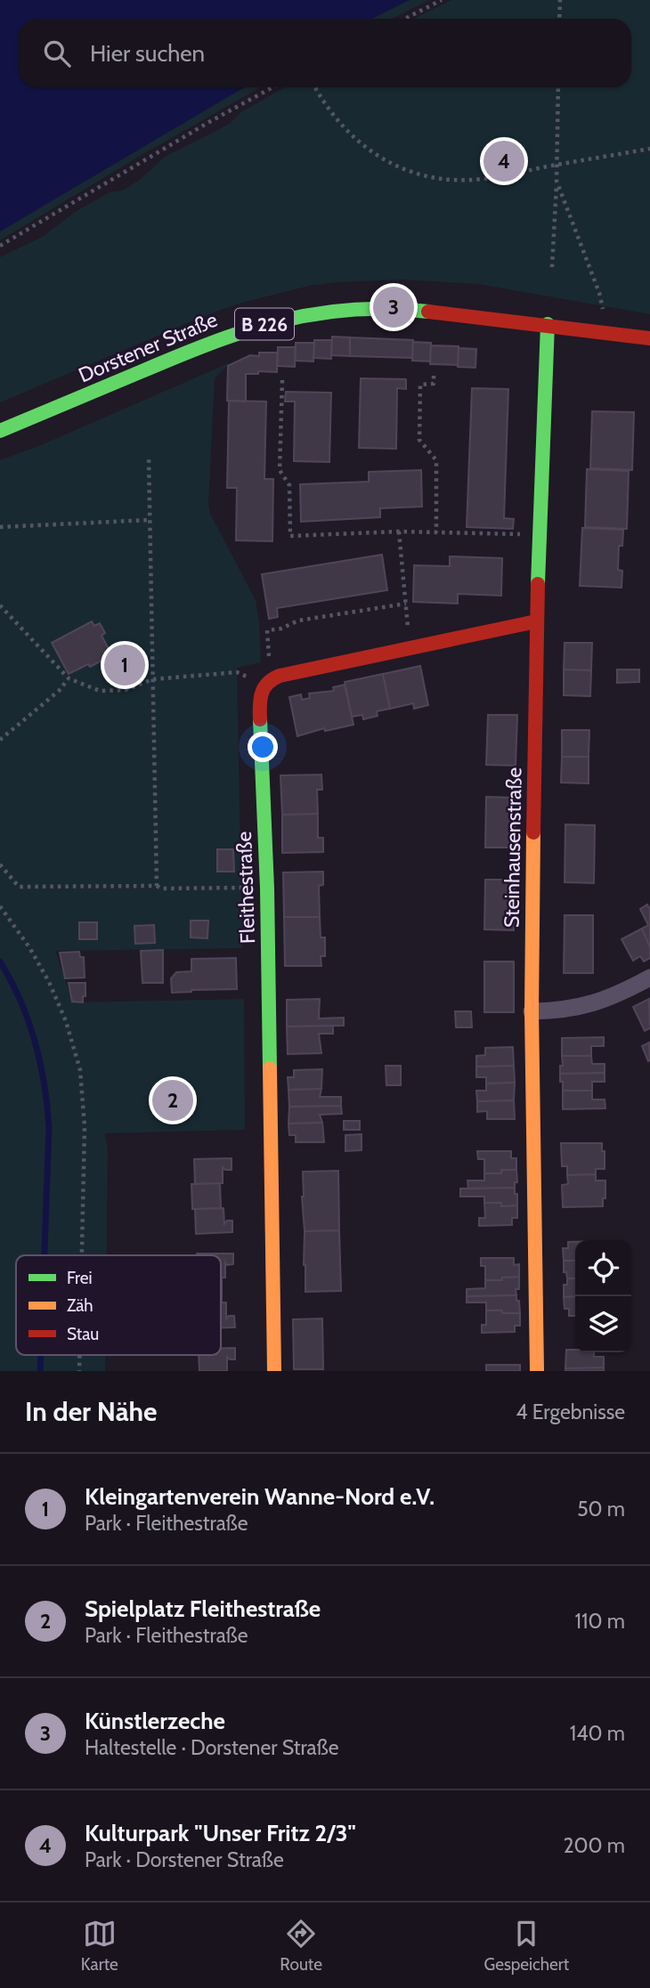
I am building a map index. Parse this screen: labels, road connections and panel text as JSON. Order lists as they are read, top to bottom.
{
  "streets": {
    "street": [
      "B 226",
      "Dorstener Straße",
      "Steinhausenstraße",
      "Fleithestraße"
    ]
  },
  "crossings": [
    ["Dorstener Straße", "Steinhausenstraße"]
  ],
  "legend": ["Frei", "Zäh", "Stau"],
  "page": {
    "search": "Hier suchen",
    "pins": [
      "4",
      "3",
      "1",
      "2"
    ],
    "heading": ["In der Nähe", "4 Ergebnisse"],
    "list": [
      {
        "mark": "1",
        "name": "Kleingartenverein Wanne-Nord e.V.",
        "note": "Park · Fleithestraße",
        "value": "50 m"
      },
      {
        "mark": "2",
        "name": "Spielplatz Fleithestraße",
        "note": "Park · Fleithestraße",
        "value": "110 m"
      },
      {
        "mark": "3",
        "name": "Künstlerzeche",
        "note": "Haltestelle · Dorstener Straße",
        "value": "140 m"
      },
      {
        "mark": "4",
        "name": "Kulturpark \"Unser Fritz 2/3\"",
        "note": "Park · Dorstener Straße",
        "value": "200 m"
      }
    ],
    "nav": ["Karte", "Route", "Gespeichert"]
  }
}
